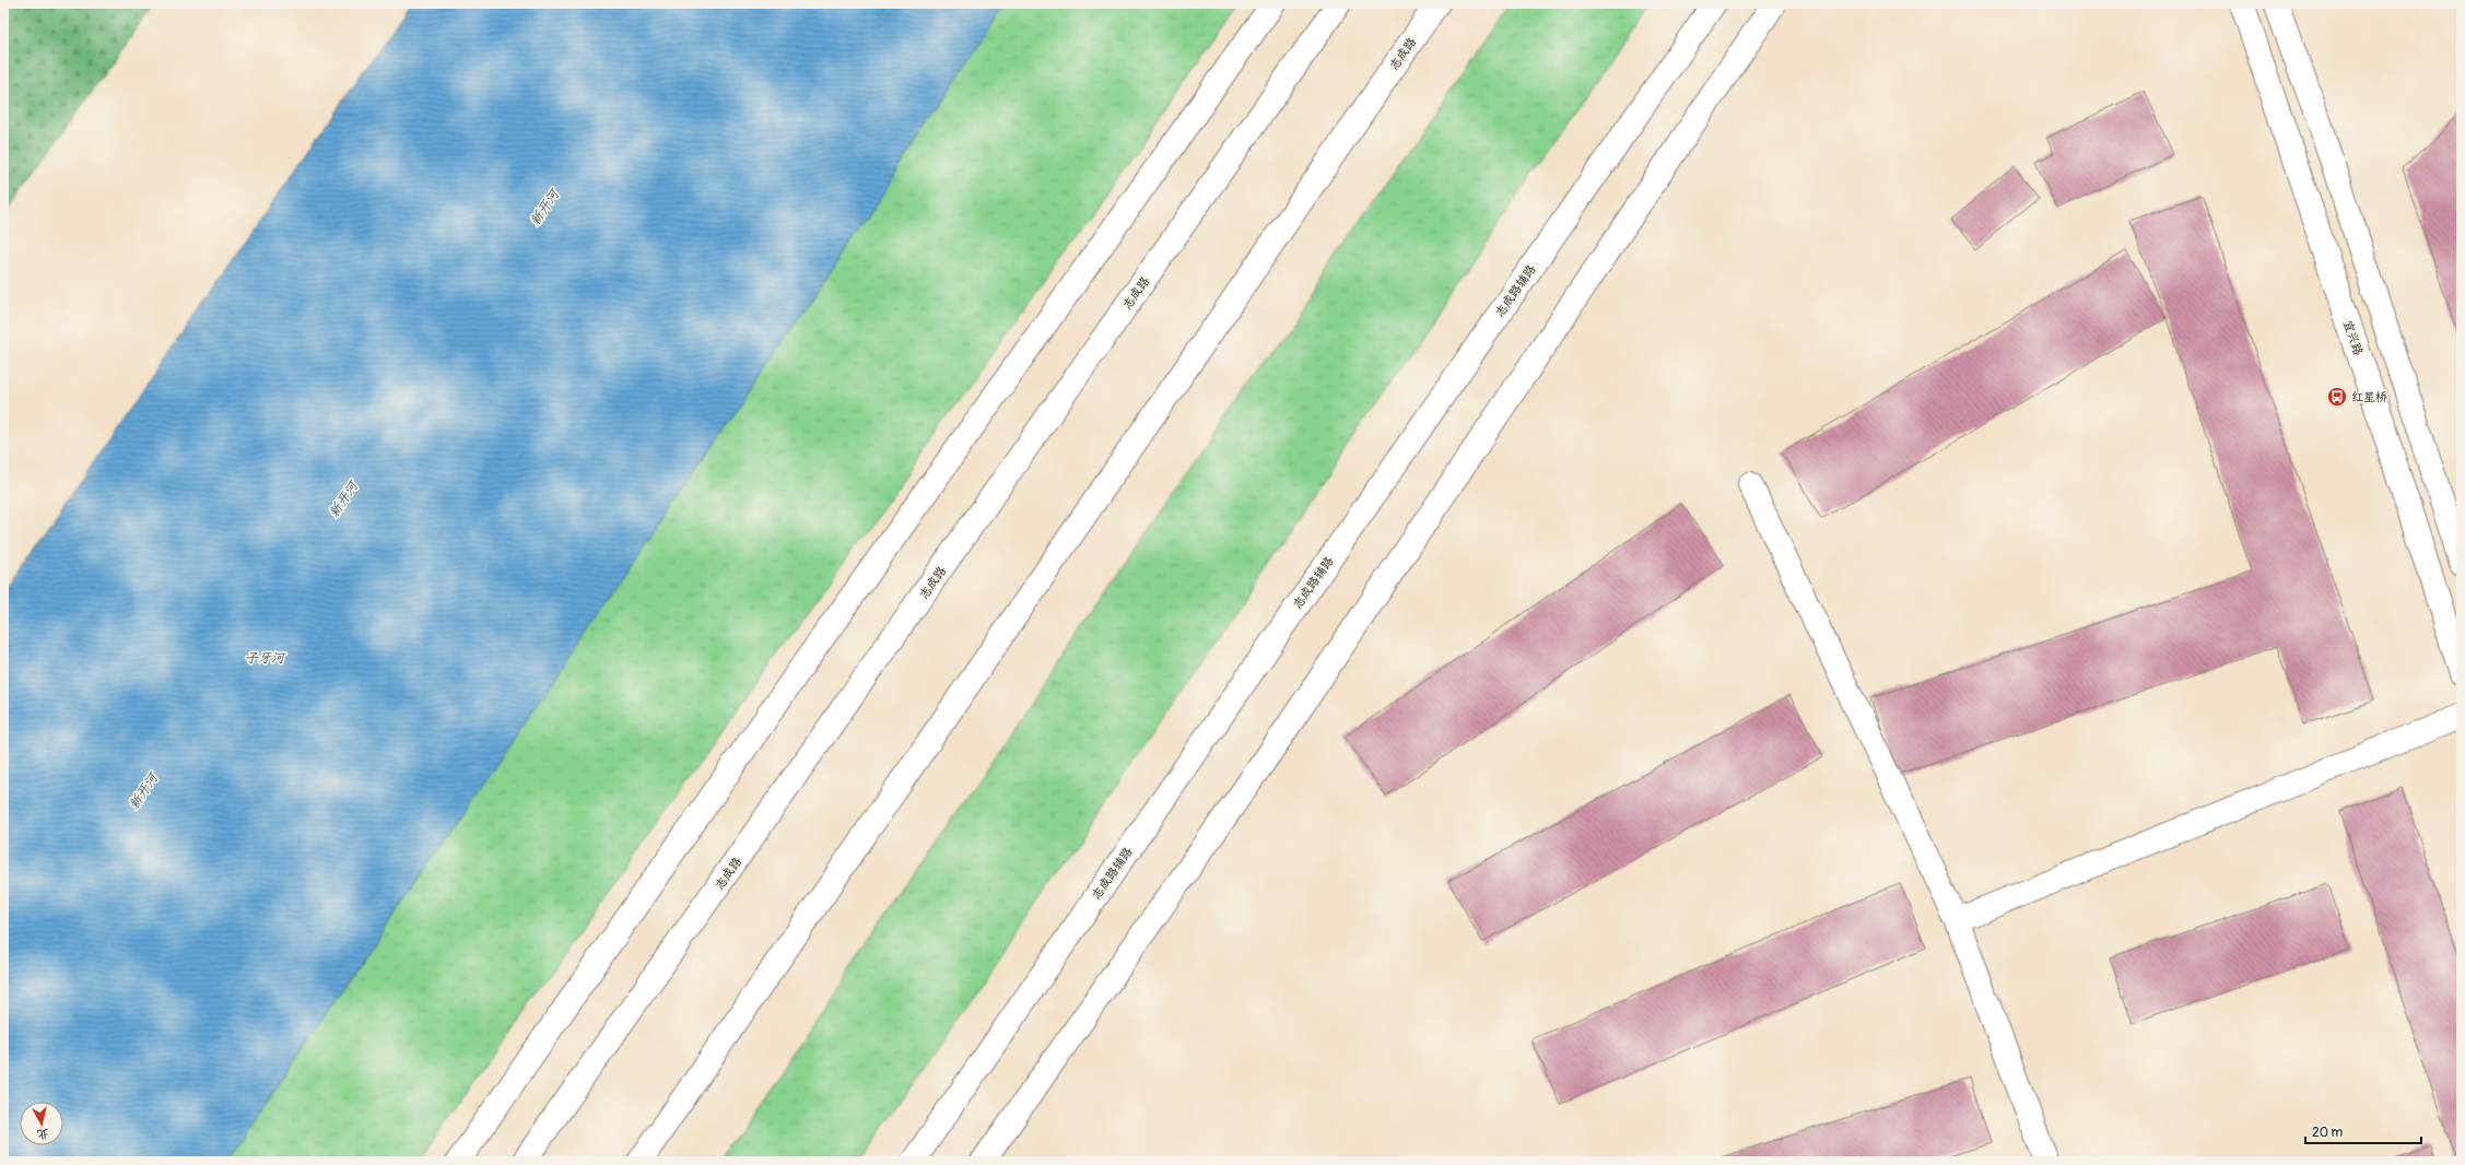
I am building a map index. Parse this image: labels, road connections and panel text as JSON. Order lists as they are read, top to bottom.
{
  "streets": {
    "main road": ["志成路", "志成路辅路", "宜兴路"]
  },
  "water": ["新开河", "子牙河"],
  "places": {
    "bus stop": ["红星桥"]
  },
  "scale_bar": "20 m",
  "north": "bottom"
}
